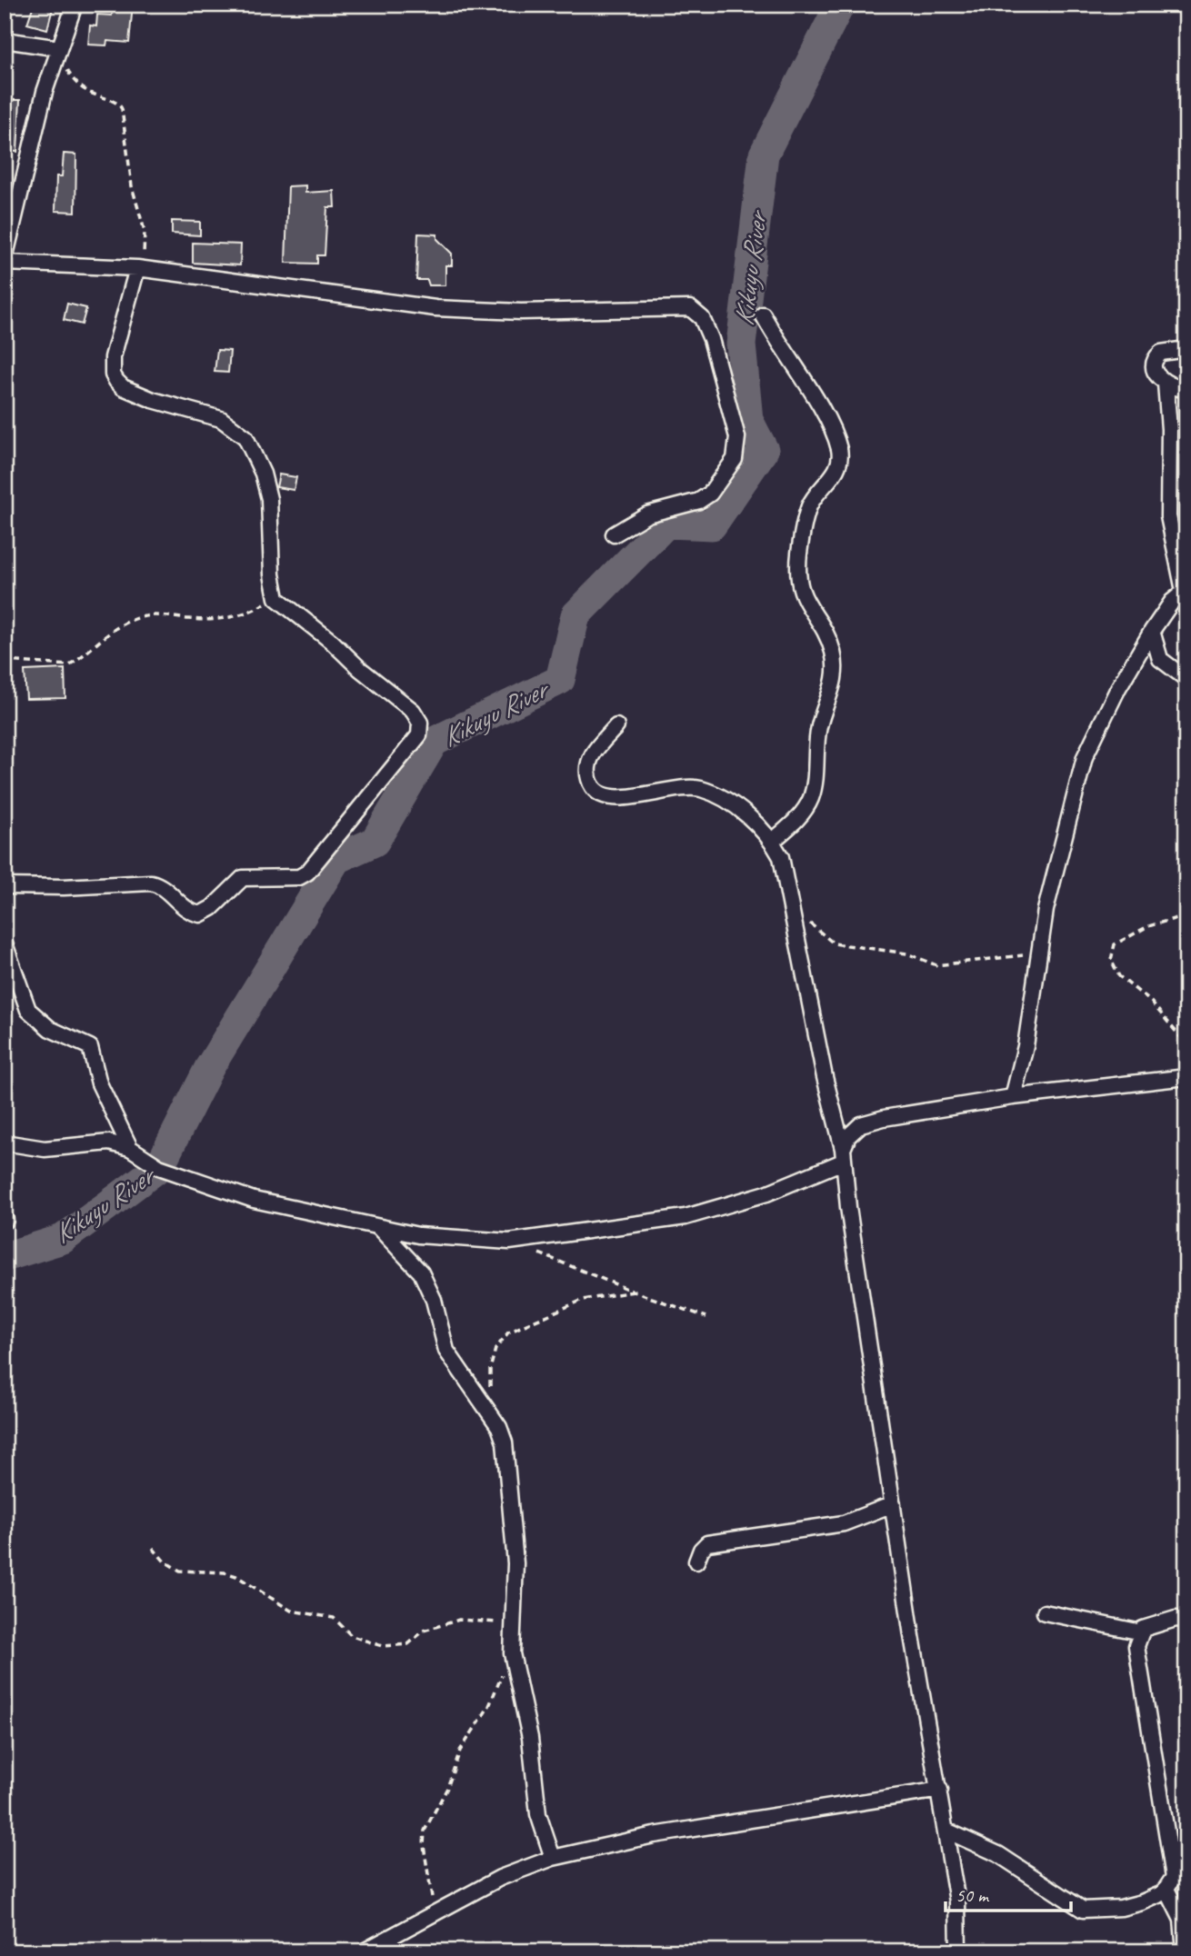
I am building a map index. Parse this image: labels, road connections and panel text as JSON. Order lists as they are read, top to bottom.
{
  "water": ["Kikuyu River"],
  "scale_bar": "50 m"
}
